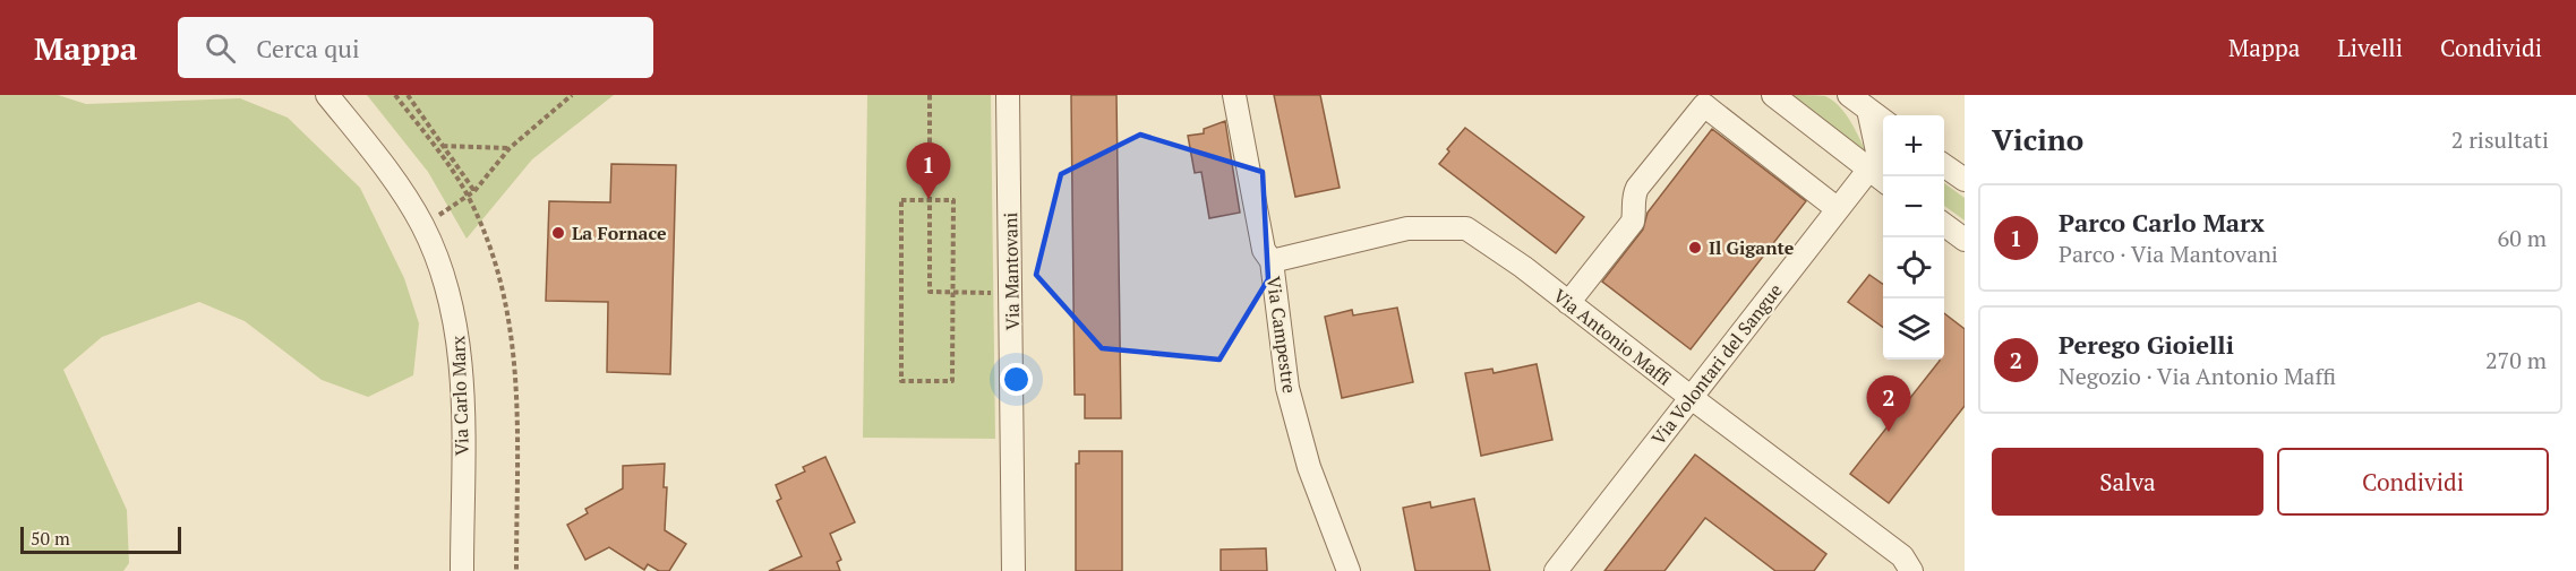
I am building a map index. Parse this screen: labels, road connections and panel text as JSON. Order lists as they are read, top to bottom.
{
  "streets": {
    "street": [
      "Via Mantovani",
      "Via Campestre",
      "Via Antonio Maffi",
      "Via Volontari del Sangue",
      "Via Carlo Marx"
    ]
  },
  "crossings": [
    ["Via Campestre", "Via Antonio Maffi"],
    ["Via Antonio Maffi", "Via Volontari del Sangue"]
  ],
  "places": ["La Fornace", "Il Gigante"],
  "scale_bar": "50 m",
  "page": {
    "header": "Mappa",
    "search": "Cerca qui",
    "nav": ["Mappa", "Livelli", "Condividi"],
    "heading": ["Vicino", "2 risultati"],
    "map_buttons": ["+", "−"],
    "pins": ["1", "2"],
    "list": [
      {
        "mark": "1",
        "name": "Parco Carlo Marx",
        "note": "Parco · Via Mantovani",
        "value": "60 m"
      },
      {
        "mark": "2",
        "name": "Perego Gioielli",
        "note": "Negozio · Via Antonio Maffi",
        "value": "270 m"
      }
    ],
    "buttons": ["Salva", "Condividi"],
    "scale": "50 m"
  }
}
